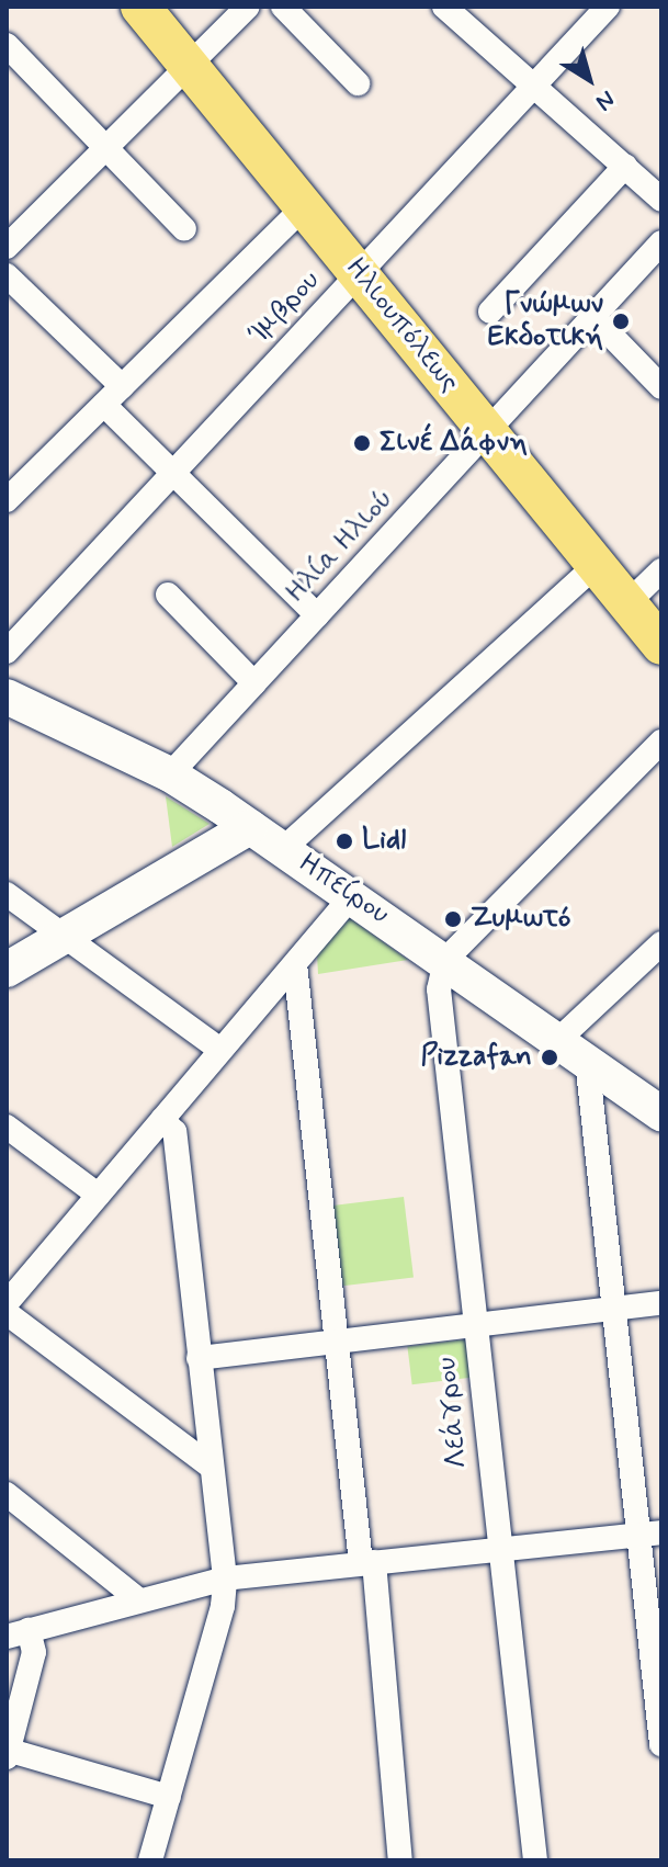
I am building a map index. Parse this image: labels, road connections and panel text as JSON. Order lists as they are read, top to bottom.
{
  "streets": {
    "main road": ["Ηλιουπόλεως"],
    "street": [
      "Ίμβρου",
      "Ηλία Ηλιού",
      "Ηπείρου",
      "Λεάγρου"
    ]
  },
  "crossings": [
    ["Ίμβρου", "Ηλιουπόλεως"],
    ["Ηλιουπόλεως", "Ηλία Ηλιού"],
    ["Ηλία Ηλιού", "Ηπείρου"],
    ["Ηπείρου", "Λεάγρου"]
  ],
  "places": [
    "Γνώμων Εκδοτική",
    "Σινέ Δάφνη",
    "Lidl",
    "Ζυμωτό",
    "Pizzafan"
  ],
  "north": "bottom right"
}
